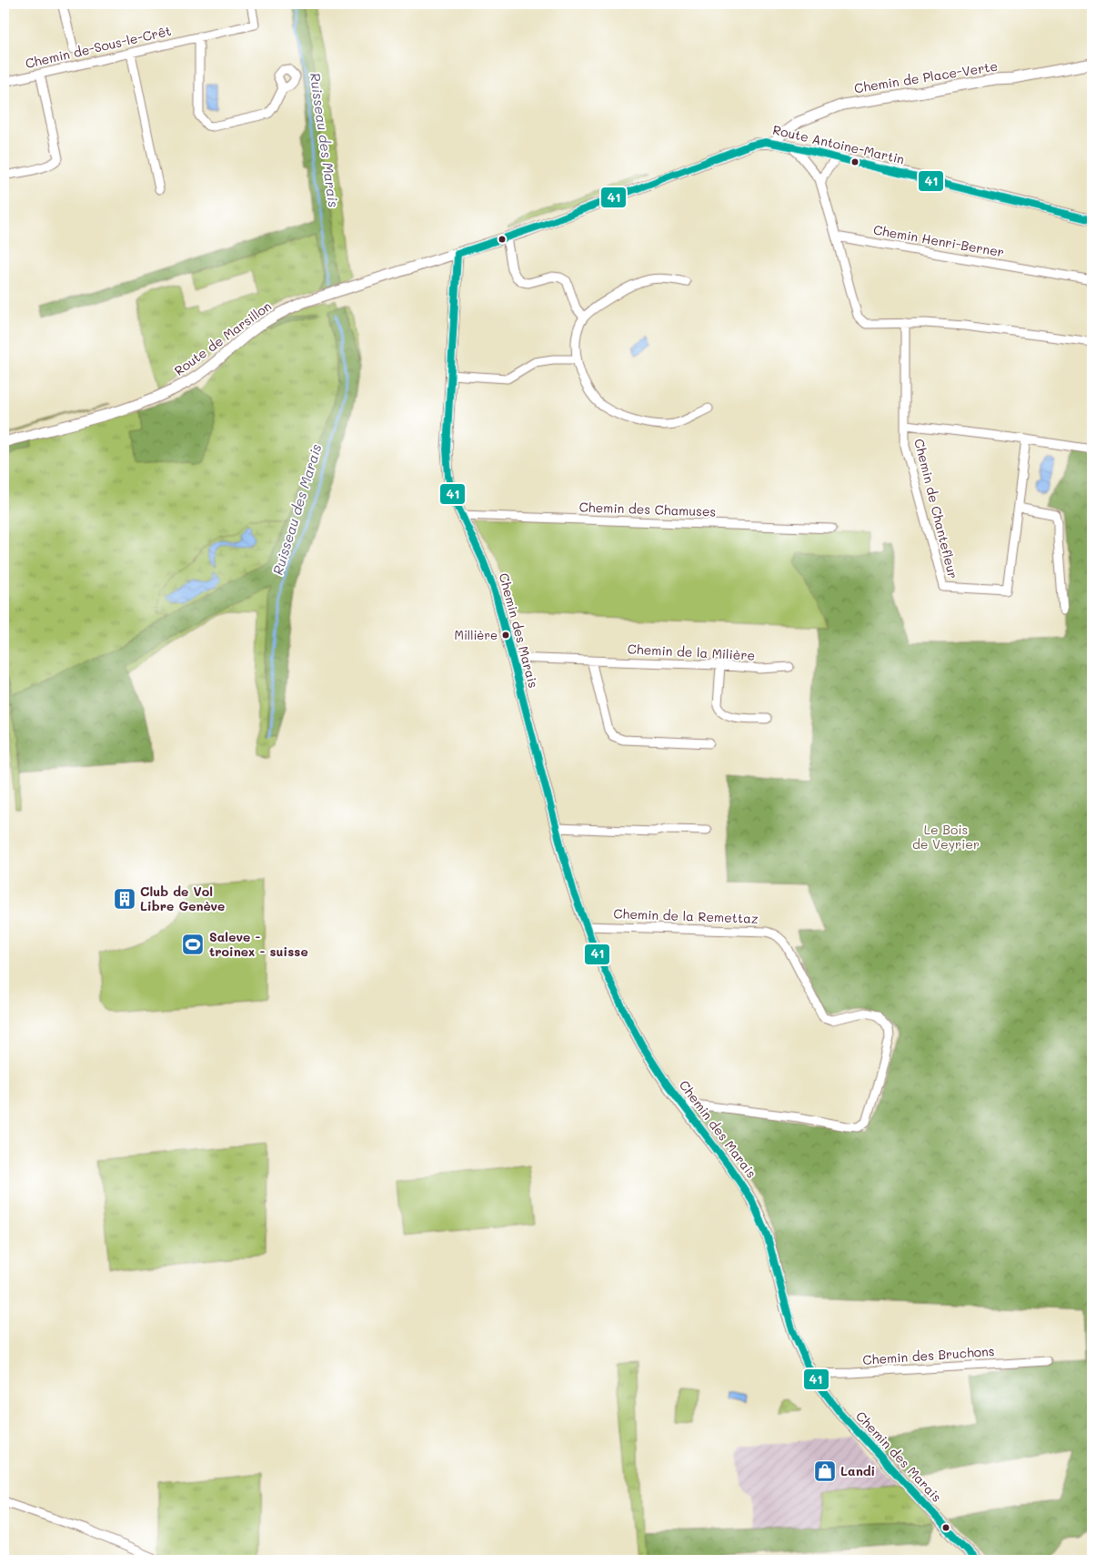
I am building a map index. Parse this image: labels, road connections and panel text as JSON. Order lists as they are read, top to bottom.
{
  "streets": {
    "street": [
      "Chemin de-Sous-le-Crêt",
      "Chemin de Place-Verte",
      "Route Antoine-Martin",
      "Chemin Henri-Berner",
      "Route de Marsillon",
      "Chemin de Chantefleur",
      "Chemin des Chamuses",
      "Chemin des Marais",
      "Chemin de la Milière",
      "Chemin de la Remettaz",
      "Chemin des Bruchons"
    ]
  },
  "crossings": [
    ["Chemin de Place-Verte", "Route Antoine-Martin"],
    ["Route Antoine-Martin", "Route de Marsillon"],
    ["Route Antoine-Martin", "Chemin des Marais"],
    ["Route de Marsillon", "Chemin des Marais"],
    ["Chemin des Chamuses", "Chemin des Marais"],
    ["Chemin des Marais", "Chemin de la Milière"],
    ["Chemin des Marais", "Chemin de la Remettaz"],
    ["Chemin des Marais", "Chemin des Bruchons"]
  ],
  "water": ["Ruisseau des Marais"],
  "parks": ["Le Bois de Veyrier"],
  "places": {
    "other": ["Millière"],
    "building": ["Club de Vol Libre Genève"],
    "sports": ["Saleve - troinex - suisse"],
    "shop": ["Landi"]
  },
  "lines": ["transit line 41"]
}
